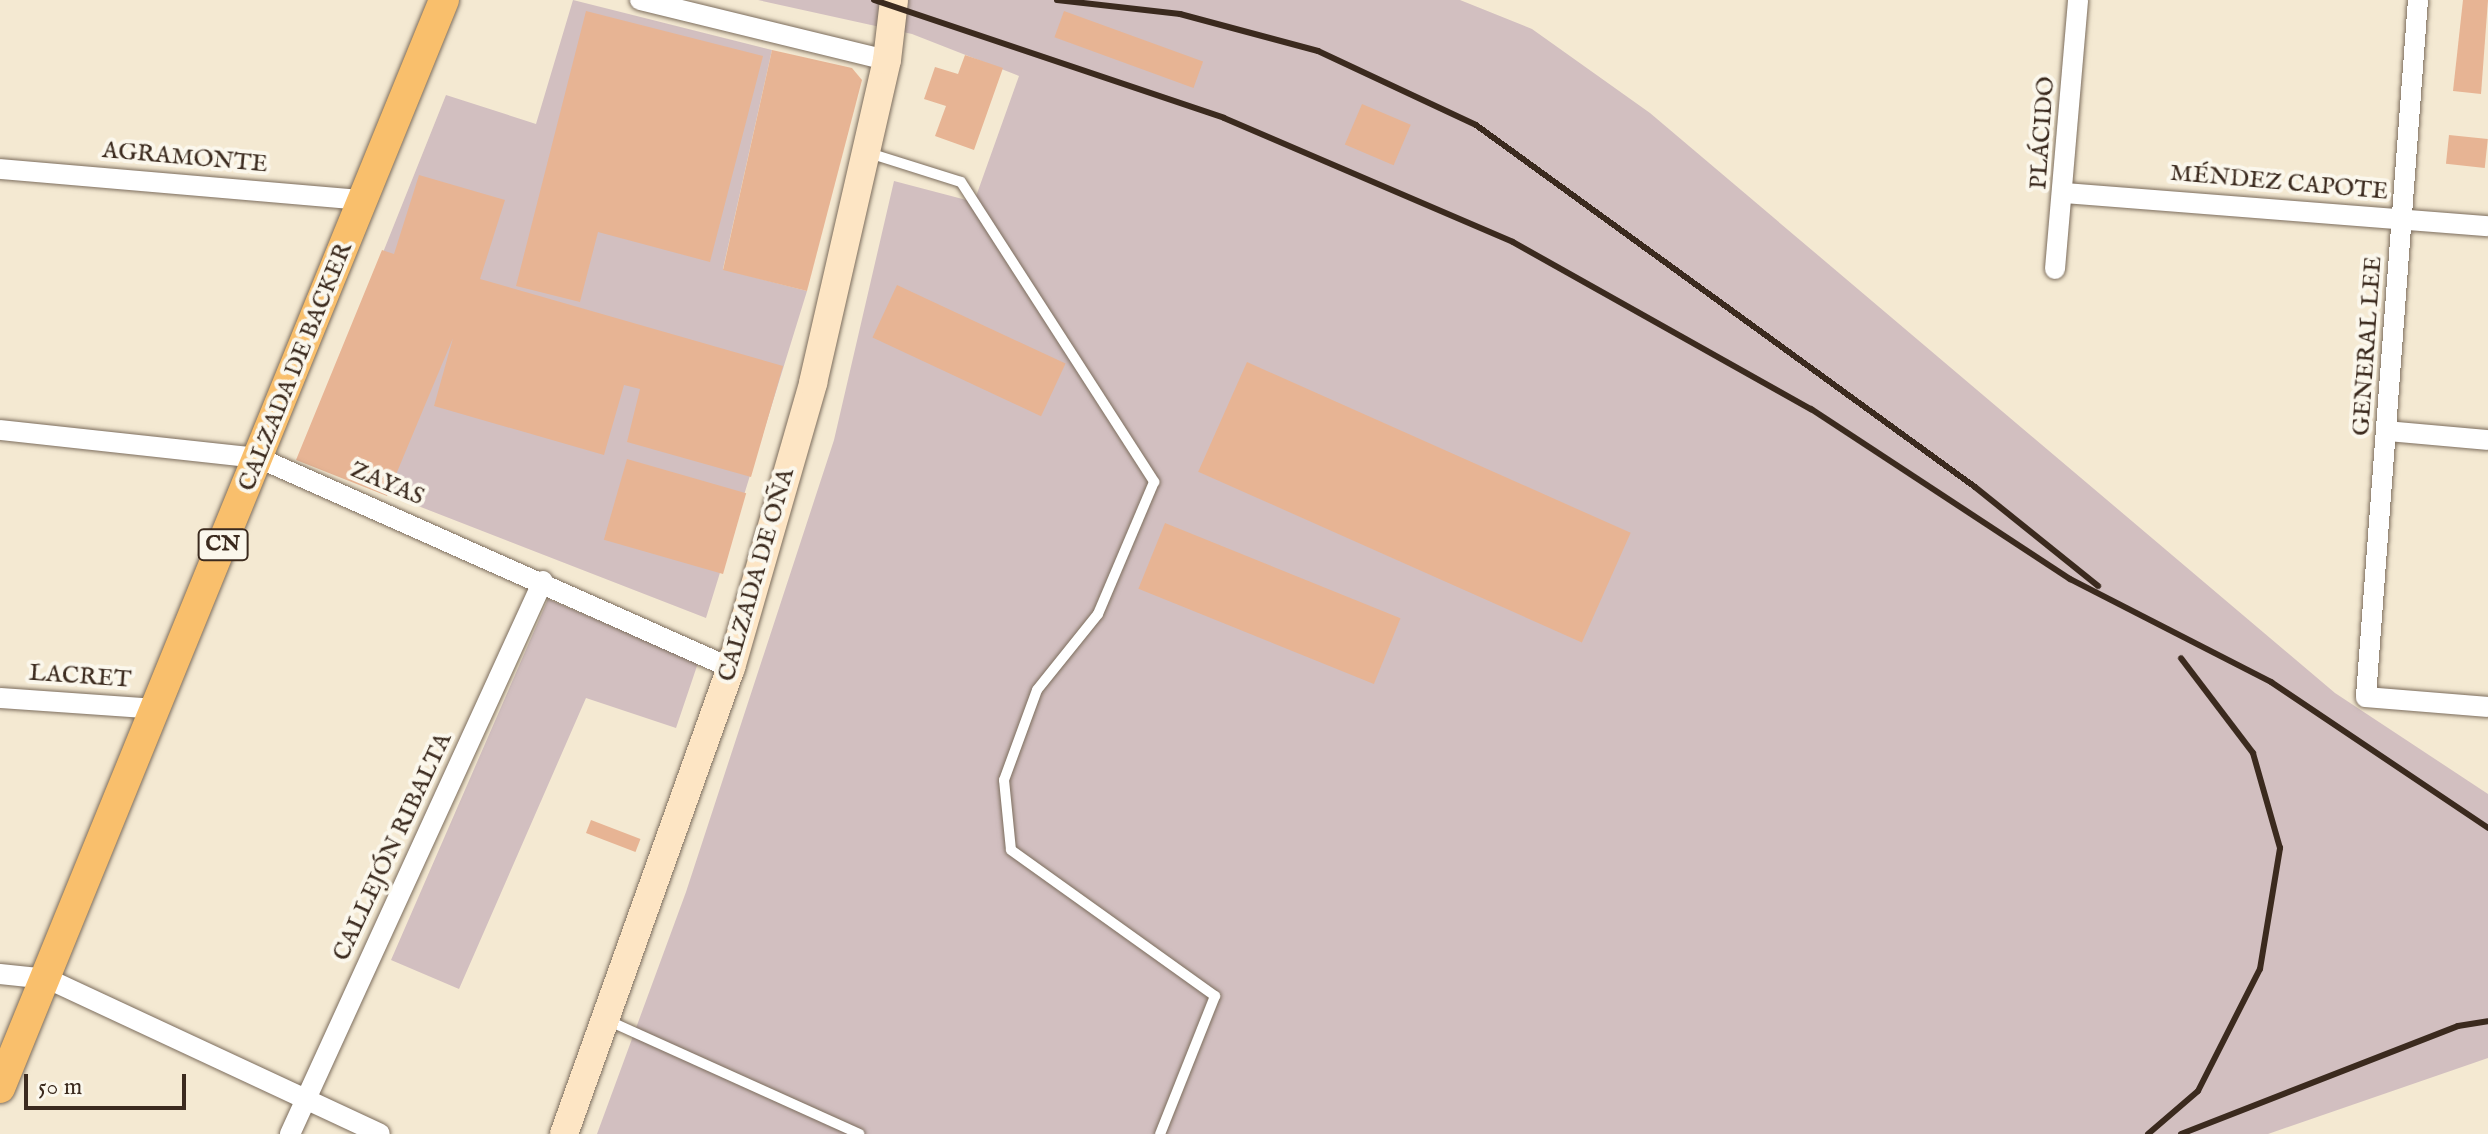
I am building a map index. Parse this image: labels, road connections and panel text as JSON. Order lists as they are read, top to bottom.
{
  "streets": {
    "main road": ["CALZADA DE BACKER", "CN"],
    "street": [
      "PLÁCIDO",
      "AGRAMONTE",
      "MÉNDEZ CAPOTE",
      "GENERAL LEE",
      "ZAYAS",
      "CALZADA DE OÑA",
      "LACRET",
      "CALLEJÓN RIBALTA"
    ]
  },
  "crossings": [
    ["PLÁCIDO", "MÉNDEZ CAPOTE"],
    ["AGRAMONTE", "CALZADA DE BACKER"],
    ["MÉNDEZ CAPOTE", "GENERAL LEE"],
    ["CALZADA DE BACKER", "ZAYAS"],
    ["CALZADA DE BACKER", "LACRET"],
    ["ZAYAS", "CALZADA DE OÑA"],
    ["ZAYAS", "CALLEJÓN RIBALTA"]
  ],
  "scale_bar": "50 m"
}
